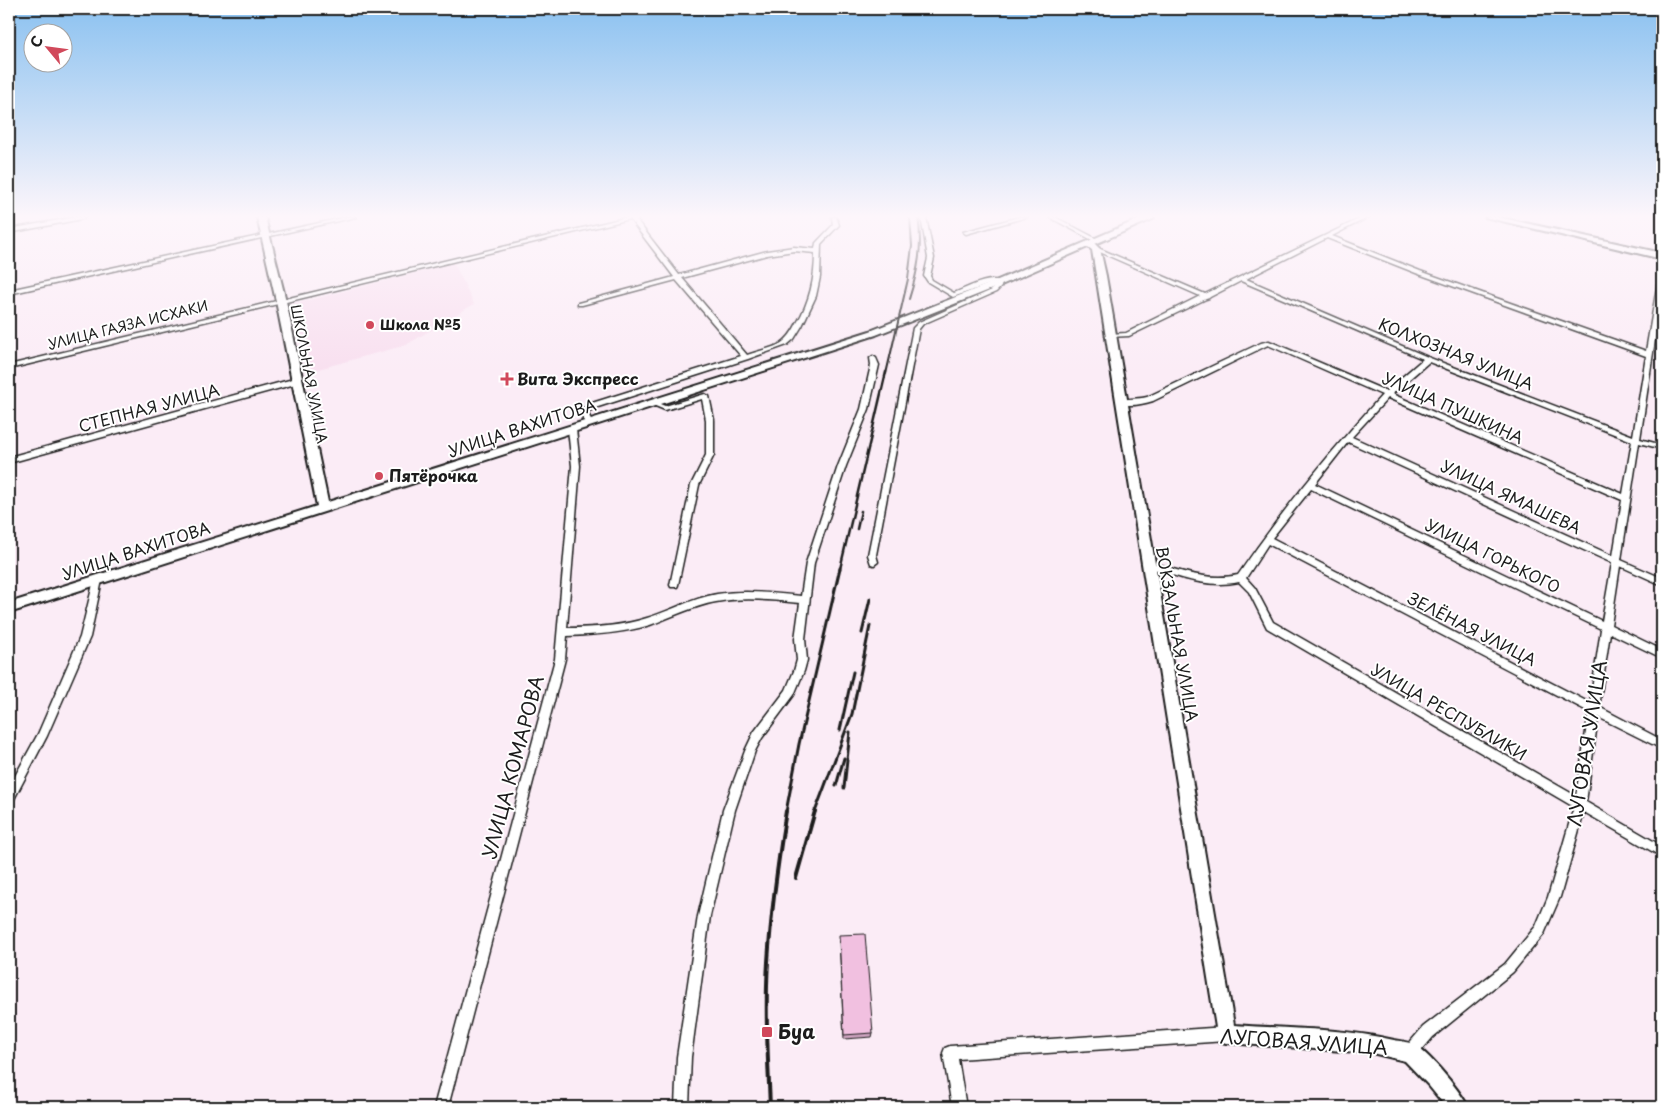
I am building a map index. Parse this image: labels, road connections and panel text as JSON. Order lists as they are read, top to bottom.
{
  "streets": {
    "street": [
      "УЛИЦА ГАЯЗА ИСХАКИ",
      "КОЛХОЗНАЯ УЛИЦА",
      "ШКОЛЬНАЯ УЛИЦА",
      "СТЕПНАЯ УЛИЦА",
      "УЛИЦА ПУШКИНА",
      "УЛИЦА ВАХИТОВА",
      "УЛИЦА ЯМАШЕВА",
      "УЛИЦА ГОРЬКОГО",
      "ЗЕЛЁНАЯ УЛИЦА",
      "ВОКЗАЛЬНАЯ УЛИЦА",
      "УЛИЦА РЕСПУБЛИКИ",
      "ЛУГОВАЯ УЛИЦА",
      "УЛИЦА КОМАРОВА"
    ]
  },
  "crossings": [
    ["УЛИЦА ГАЯЗА ИСХАКИ", "ШКОЛЬНАЯ УЛИЦА"],
    ["КОЛХОЗНАЯ УЛИЦА", "ЛУГОВАЯ УЛИЦА"],
    ["ШКОЛЬНАЯ УЛИЦА", "СТЕПНАЯ УЛИЦА"],
    ["ШКОЛЬНАЯ УЛИЦА", "УЛИЦА ВАХИТОВА"],
    ["УЛИЦА ПУШКИНА", "ВОКЗАЛЬНАЯ УЛИЦА"],
    ["УЛИЦА ПУШКИНА", "ЛУГОВАЯ УЛИЦА"],
    ["УЛИЦА ВАХИТОВА", "УЛИЦА КОМАРОВА"],
    ["УЛИЦА ЯМАШЕВА", "ЛУГОВАЯ УЛИЦА"],
    ["УЛИЦА ГОРЬКОГО", "ЛУГОВАЯ УЛИЦА"],
    ["ЗЕЛЁНАЯ УЛИЦА", "ЛУГОВАЯ УЛИЦА"],
    ["ВОКЗАЛЬНАЯ УЛИЦА", "ЛУГОВАЯ УЛИЦА"],
    ["УЛИЦА РЕСПУБЛИКИ", "ЛУГОВАЯ УЛИЦА"]
  ],
  "places": {
    "other": ["Школа №5", "Пятёрочка"],
    "health": ["Вита Экспресс"],
    "transit": ["Буа"]
  },
  "north": "top left"
}
